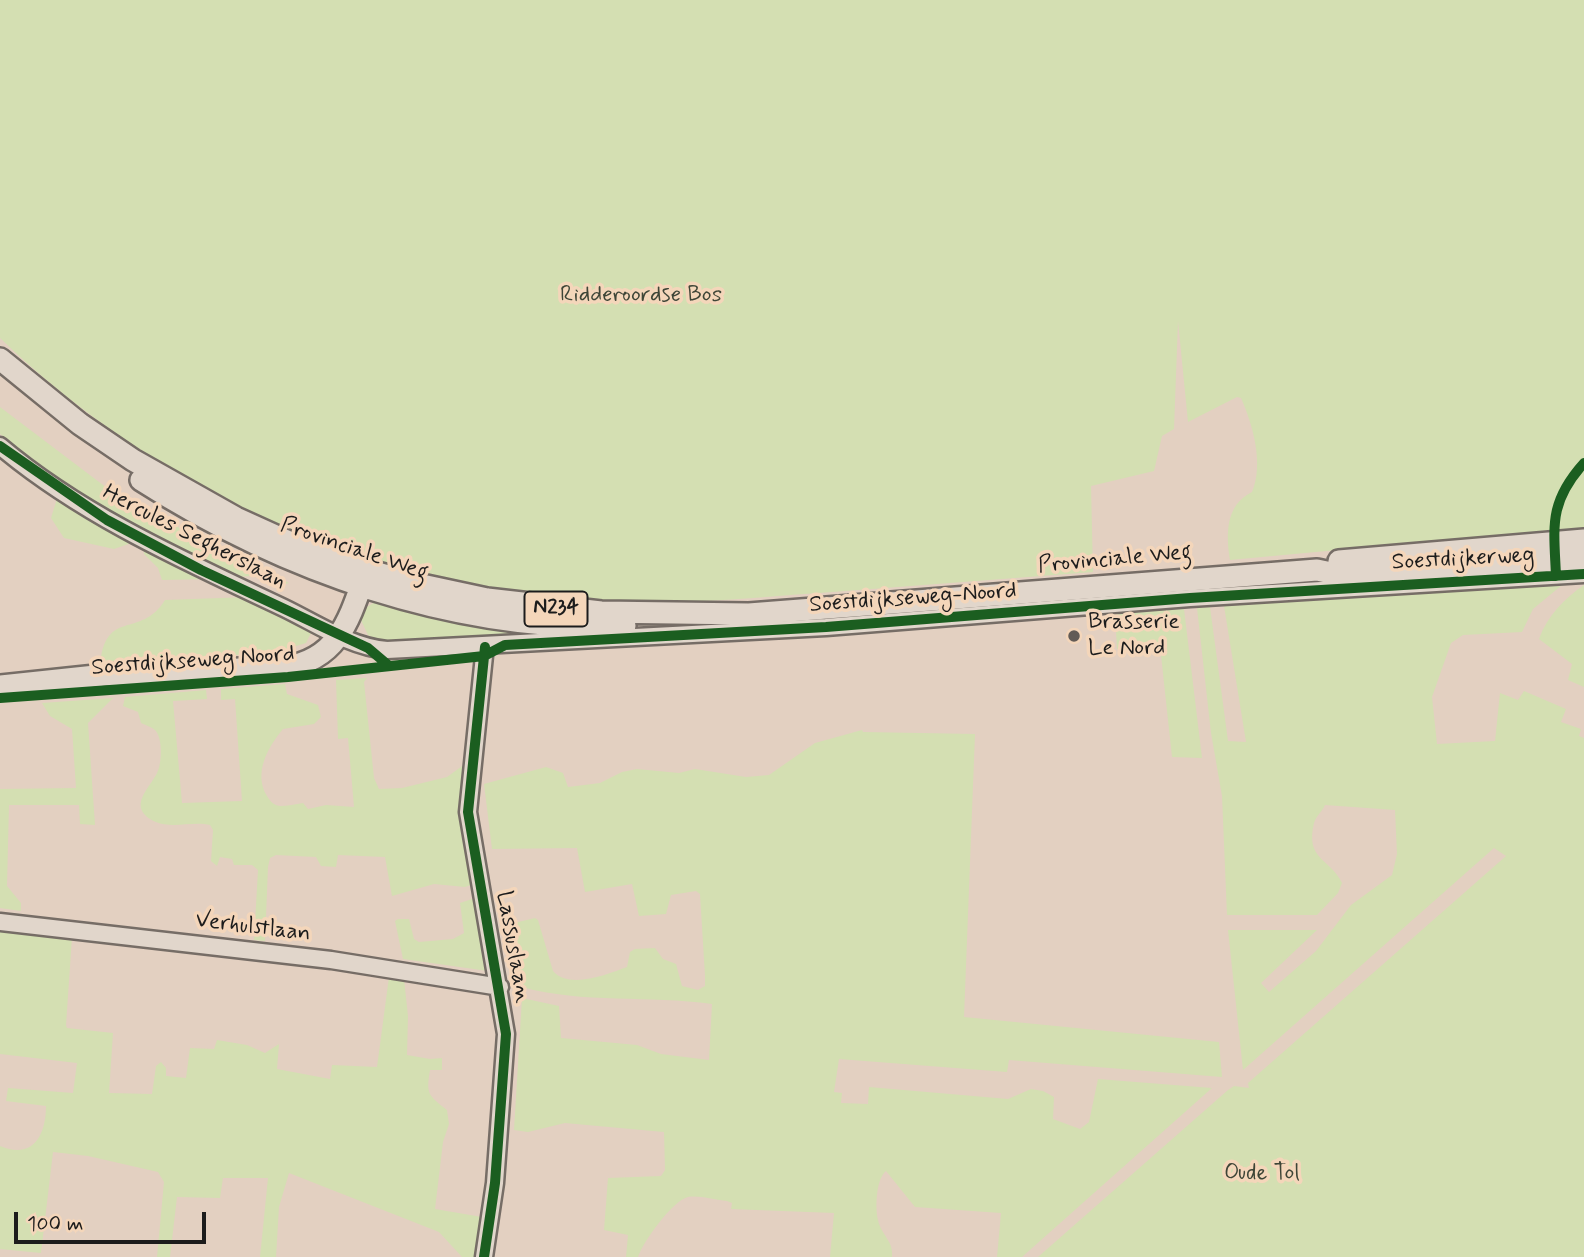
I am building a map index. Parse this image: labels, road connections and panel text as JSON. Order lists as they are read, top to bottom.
{
  "streets": {
    "main road": ["Provinciale Weg", "N234", "Soestdijkseweg Noord"],
    "street": [
      "Hercules Segherslaan",
      "Soestdijkerweg",
      "Soestdijkseweg-Noord",
      "Verhulstlaan",
      "Lassuslaan"
    ]
  },
  "crossings": [
    ["Hercules Segherslaan", "Soestdijkseweg-Noord"],
    ["Hercules Segherslaan", "Soestdijkseweg Noord"],
    ["Provinciale Weg", "Soestdijkseweg Noord"],
    ["Soestdijkerweg", "Soestdijkseweg-Noord"],
    ["Soestdijkseweg-Noord", "Lassuslaan"],
    ["Verhulstlaan", "Lassuslaan"]
  ],
  "parks": ["Ridderoordse Bos", "Oude Tol"],
  "places": ["Brasserie Le Nord"],
  "scale_bar": "100 m"
}
